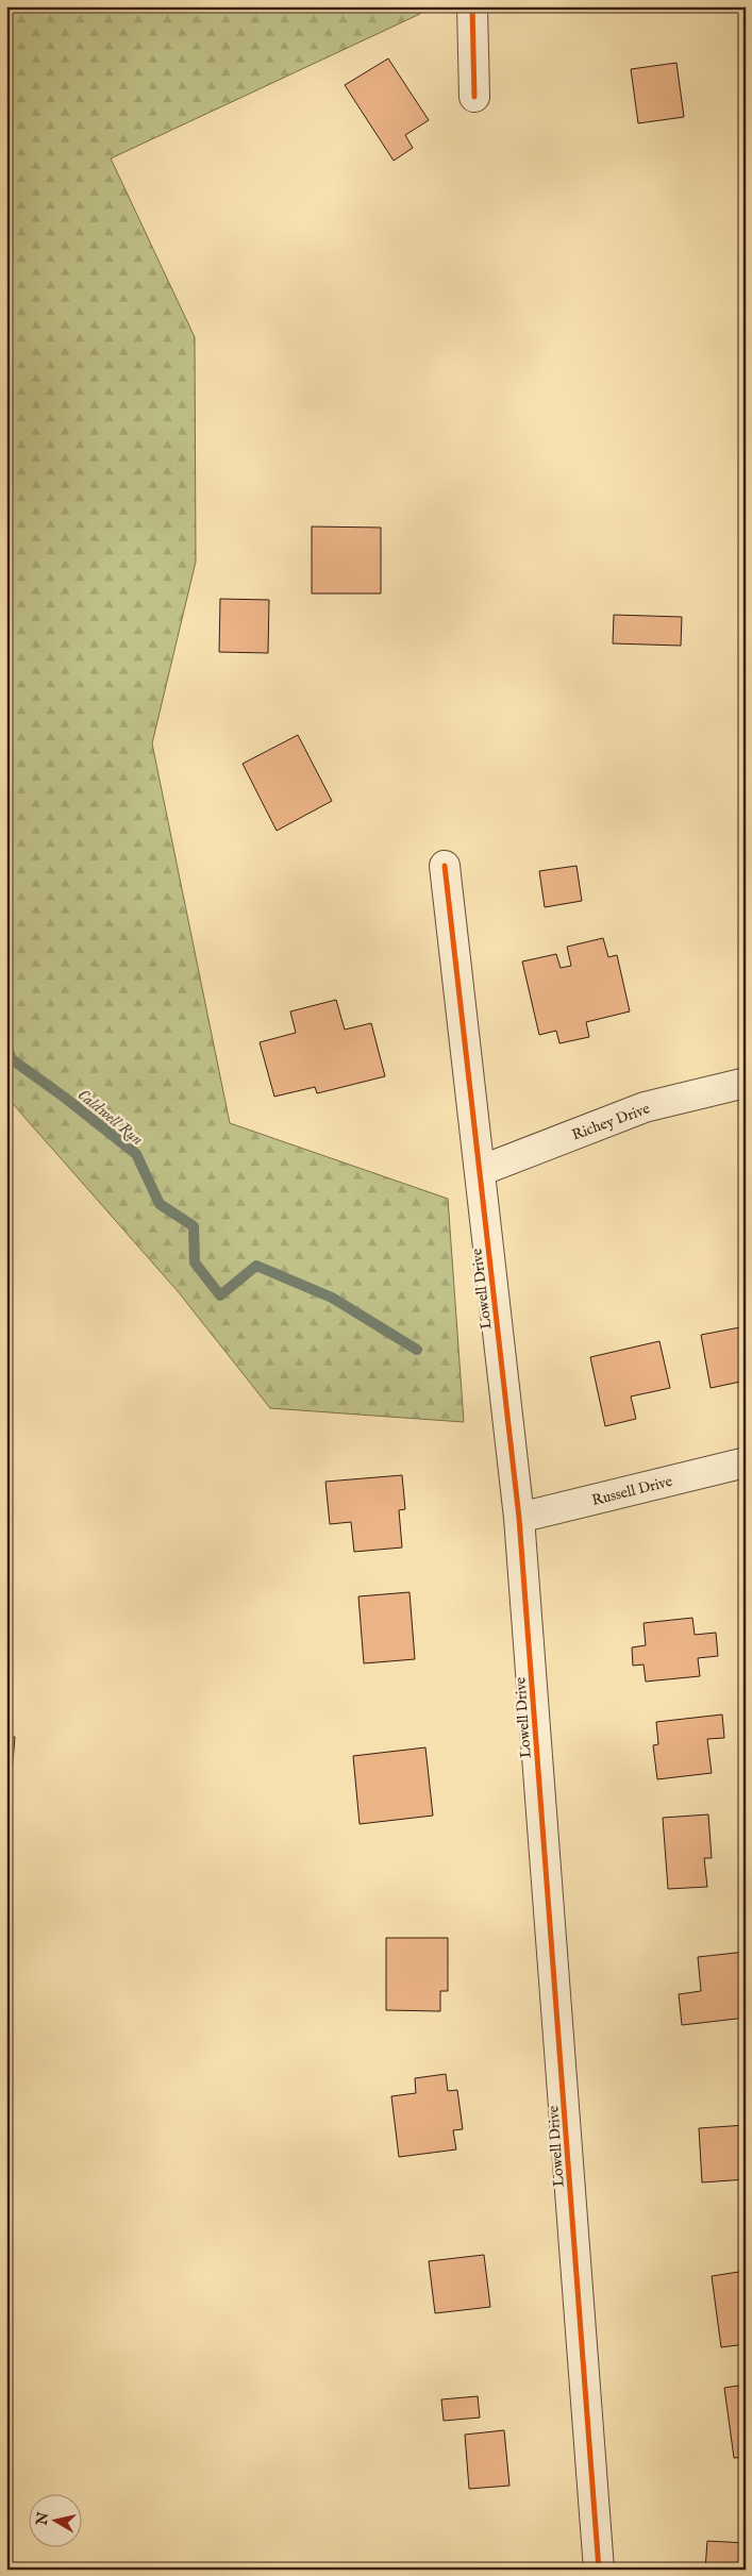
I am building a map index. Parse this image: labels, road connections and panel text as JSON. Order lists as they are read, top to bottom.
{
  "streets": {
    "street": ["Richey Drive", "Lowell Drive", "Russell Drive"]
  },
  "crossings": [
    ["Richey Drive", "Lowell Drive"],
    ["Lowell Drive", "Russell Drive"]
  ],
  "water": ["Caldwell Run"],
  "north": "left"
}
